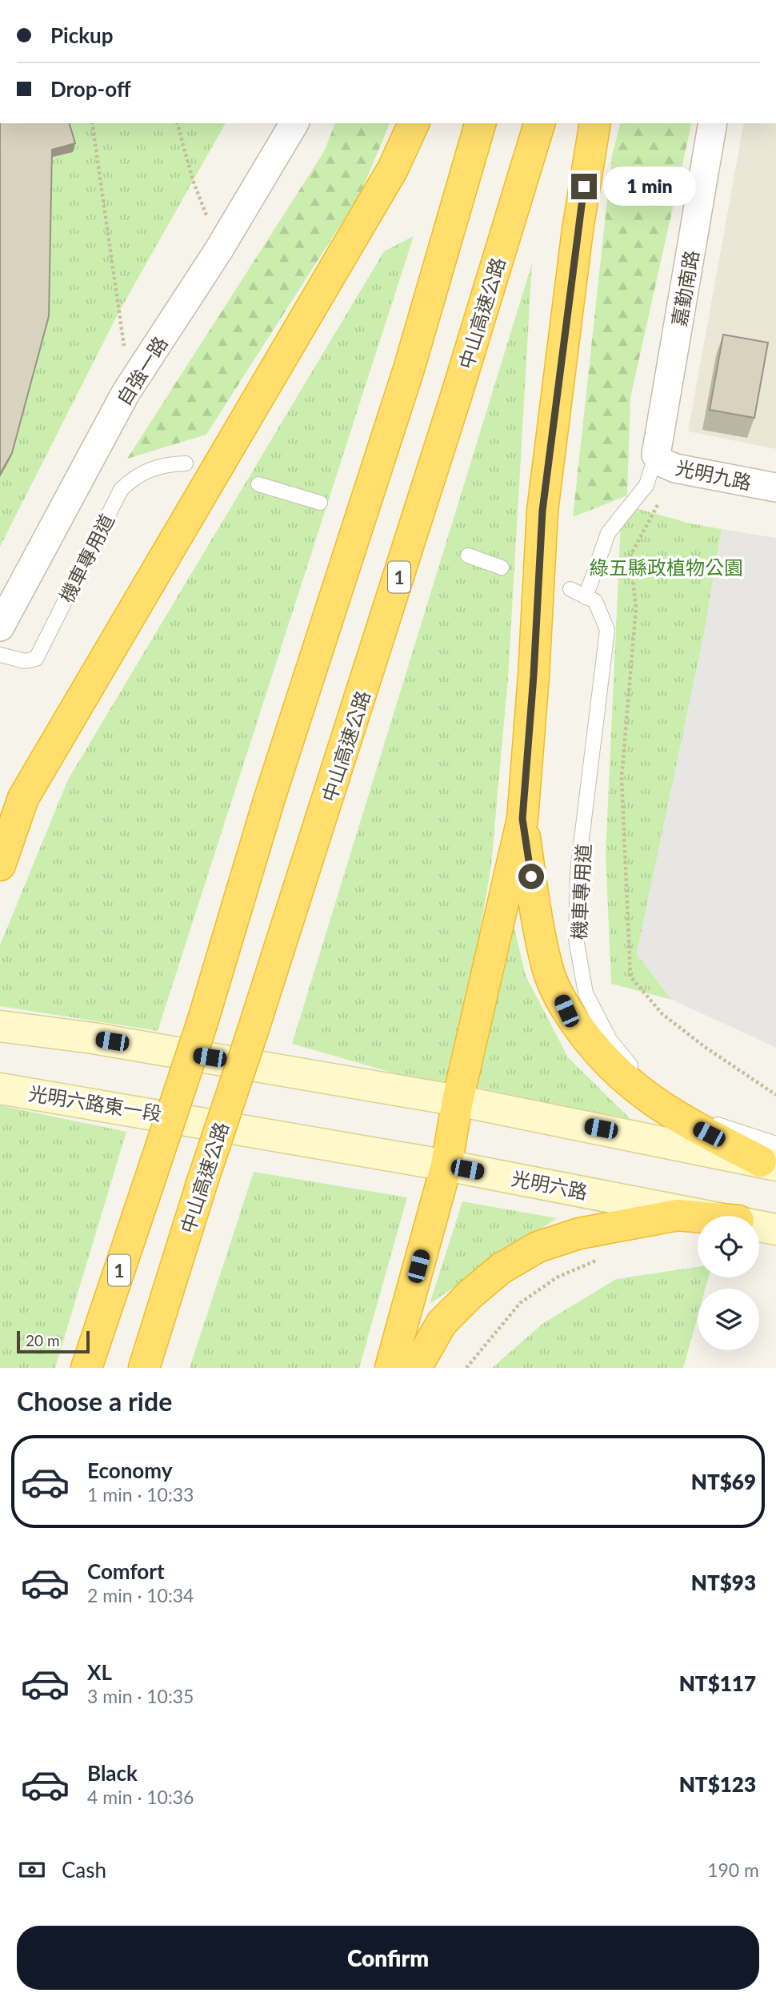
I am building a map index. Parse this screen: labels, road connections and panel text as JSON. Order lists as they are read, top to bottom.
{
  "streets": {
    "highway": ["中山高速公路", "1"],
    "main road": ["光明六路東一段", "光明六路"],
    "street": ["嘉勤南路", "自強一路", "光明九路"],
    "lane": ["機車專用道"]
  },
  "crossings": [
    ["嘉勤南路", "光明九路"],
    ["光明六路東一段", "光明六路"]
  ],
  "parks": ["綠五縣政植物公園"],
  "scale_bar": "20 m",
  "page": {
    "banner": ["Pickup", "Drop-off"],
    "bubble": "1 min",
    "scale": "20 m",
    "heading": "Choose a ride",
    "list": [
      {
        "name": "Economy",
        "note": "1 min · 10:33",
        "value": "NT$69"
      },
      {
        "name": "Comfort",
        "note": "2 min · 10:34",
        "value": "NT$93"
      },
      {
        "name": "XL",
        "note": "3 min · 10:35",
        "value": "NT$117"
      },
      {
        "name": "Black",
        "note": "4 min · 10:36",
        "value": "NT$123"
      }
    ],
    "pay": ["Cash", "190 m"],
    "buttons": "Confirm"
  }
}
